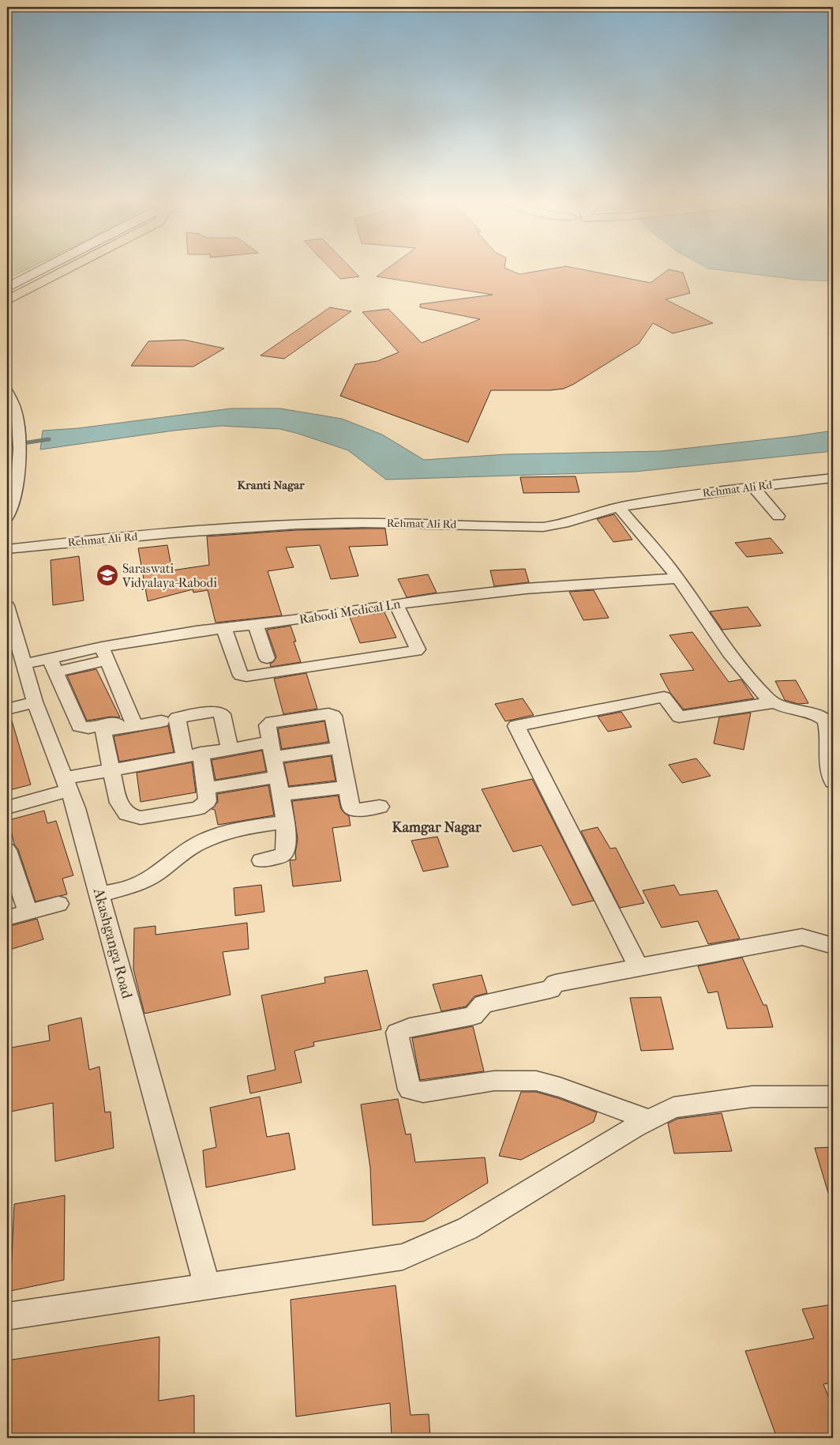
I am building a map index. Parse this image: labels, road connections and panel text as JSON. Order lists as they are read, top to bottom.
{
  "streets": {
    "street": ["Rehmat Ali Rd", "Rabodi Medical Ln", "Akashganga Road"]
  },
  "districts": ["Kranti Nagar", "Kamgar Nagar"],
  "places": {
    "school or university": ["Saraswati Vidyalaya-Rabodi"]
  }
}
